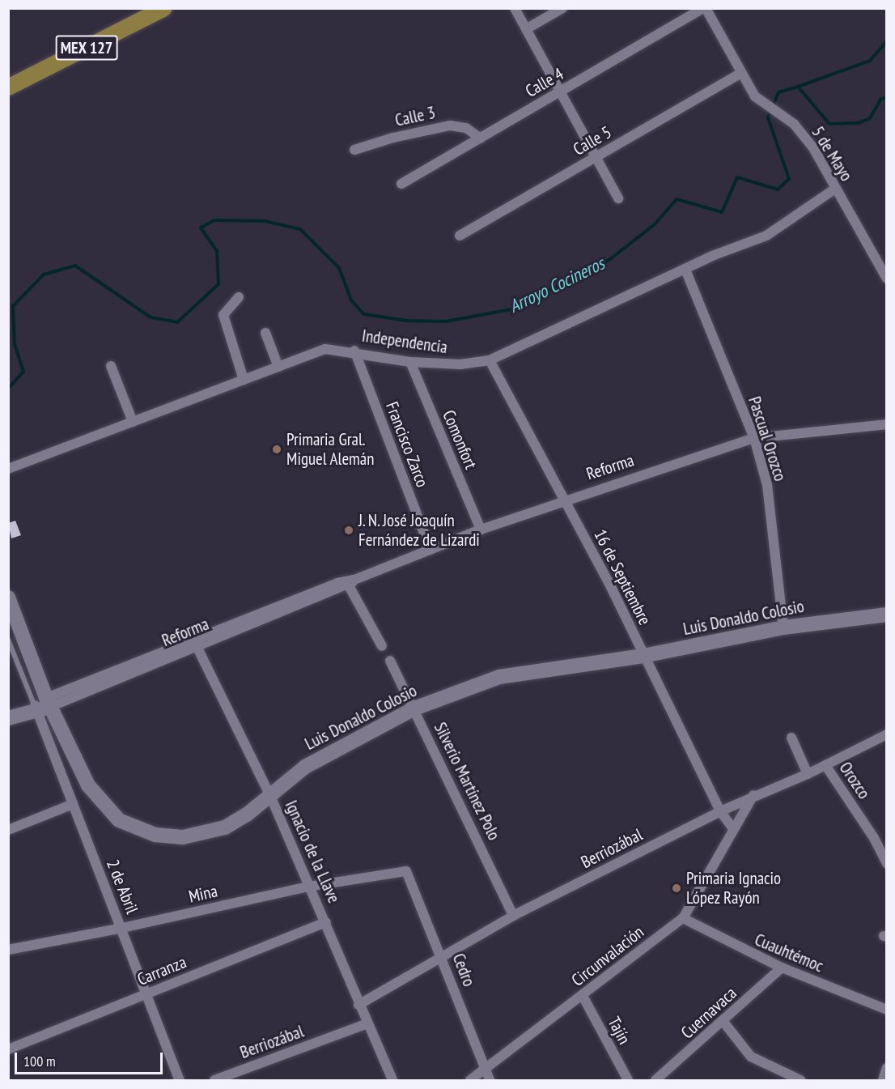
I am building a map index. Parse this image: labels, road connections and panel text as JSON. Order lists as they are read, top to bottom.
{
  "streets": {
    "main road": ["MEX 127", "Reforma", "Luis Donaldo Colosio"],
    "street": [
      "Calle 4",
      "Calle 3",
      "Calle 5",
      "5 de Mayo",
      "Independencia",
      "Pascual Orozco",
      "Comonfort",
      "Francisco Zarco",
      "16 de Septiembre",
      "Orozco",
      "Silverio Martínez Polo",
      "Berriozábal",
      "Ignacio de la Llave",
      "2 de Abril",
      "Mina",
      "Cuauhtémoc",
      "Circunvalación",
      "Cedro",
      "Carranza",
      "Cuernavaca",
      "Tajín"
    ]
  },
  "crossings": [
    ["Calle 4", "Calle 3"],
    ["Calle 4", "5 de Mayo"],
    ["Calle 5", "5 de Mayo"],
    ["5 de Mayo", "Independencia"],
    ["Independencia", "Pascual Orozco"],
    ["Independencia", "Comonfort"],
    ["Independencia", "Francisco Zarco"],
    ["Independencia", "16 de Septiembre"],
    ["Pascual Orozco", "Reforma"],
    ["Pascual Orozco", "Luis Donaldo Colosio"],
    ["Comonfort", "Reforma"],
    ["Francisco Zarco", "Reforma"],
    ["Reforma", "16 de Septiembre"],
    ["Reforma", "Luis Donaldo Colosio"],
    ["Reforma", "Ignacio de la Llave"],
    ["Reforma", "2 de Abril"],
    ["16 de Septiembre", "Luis Donaldo Colosio"],
    ["16 de Septiembre", "Berriozábal"],
    ["Luis Donaldo Colosio", "Silverio Martínez Polo"],
    ["Luis Donaldo Colosio", "Ignacio de la Llave"],
    ["Luis Donaldo Colosio", "2 de Abril"],
    ["Orozco", "Berriozábal"],
    ["Silverio Martínez Polo", "Berriozábal"],
    ["Berriozábal", "Ignacio de la Llave"],
    ["Berriozábal", "Circunvalación"],
    ["Berriozábal", "Cedro"],
    ["Ignacio de la Llave", "Mina"],
    ["Ignacio de la Llave", "Carranza"],
    ["2 de Abril", "Mina"],
    ["2 de Abril", "Carranza"],
    ["Mina", "Cedro"],
    ["Cuauhtémoc", "Circunvalación"],
    ["Cuauhtémoc", "Cuernavaca"],
    ["Circunvalación", "Cedro"],
    ["Circunvalación", "Tajín"]
  ],
  "water": ["Arroyo Cocineros"],
  "places": ["Primaria Gral. Miguel Alemán", "J. N. José Joaquín Fernández de Lizardi", "Primaria Ignacio López Rayón"],
  "scale_bar": "100 m"
}
